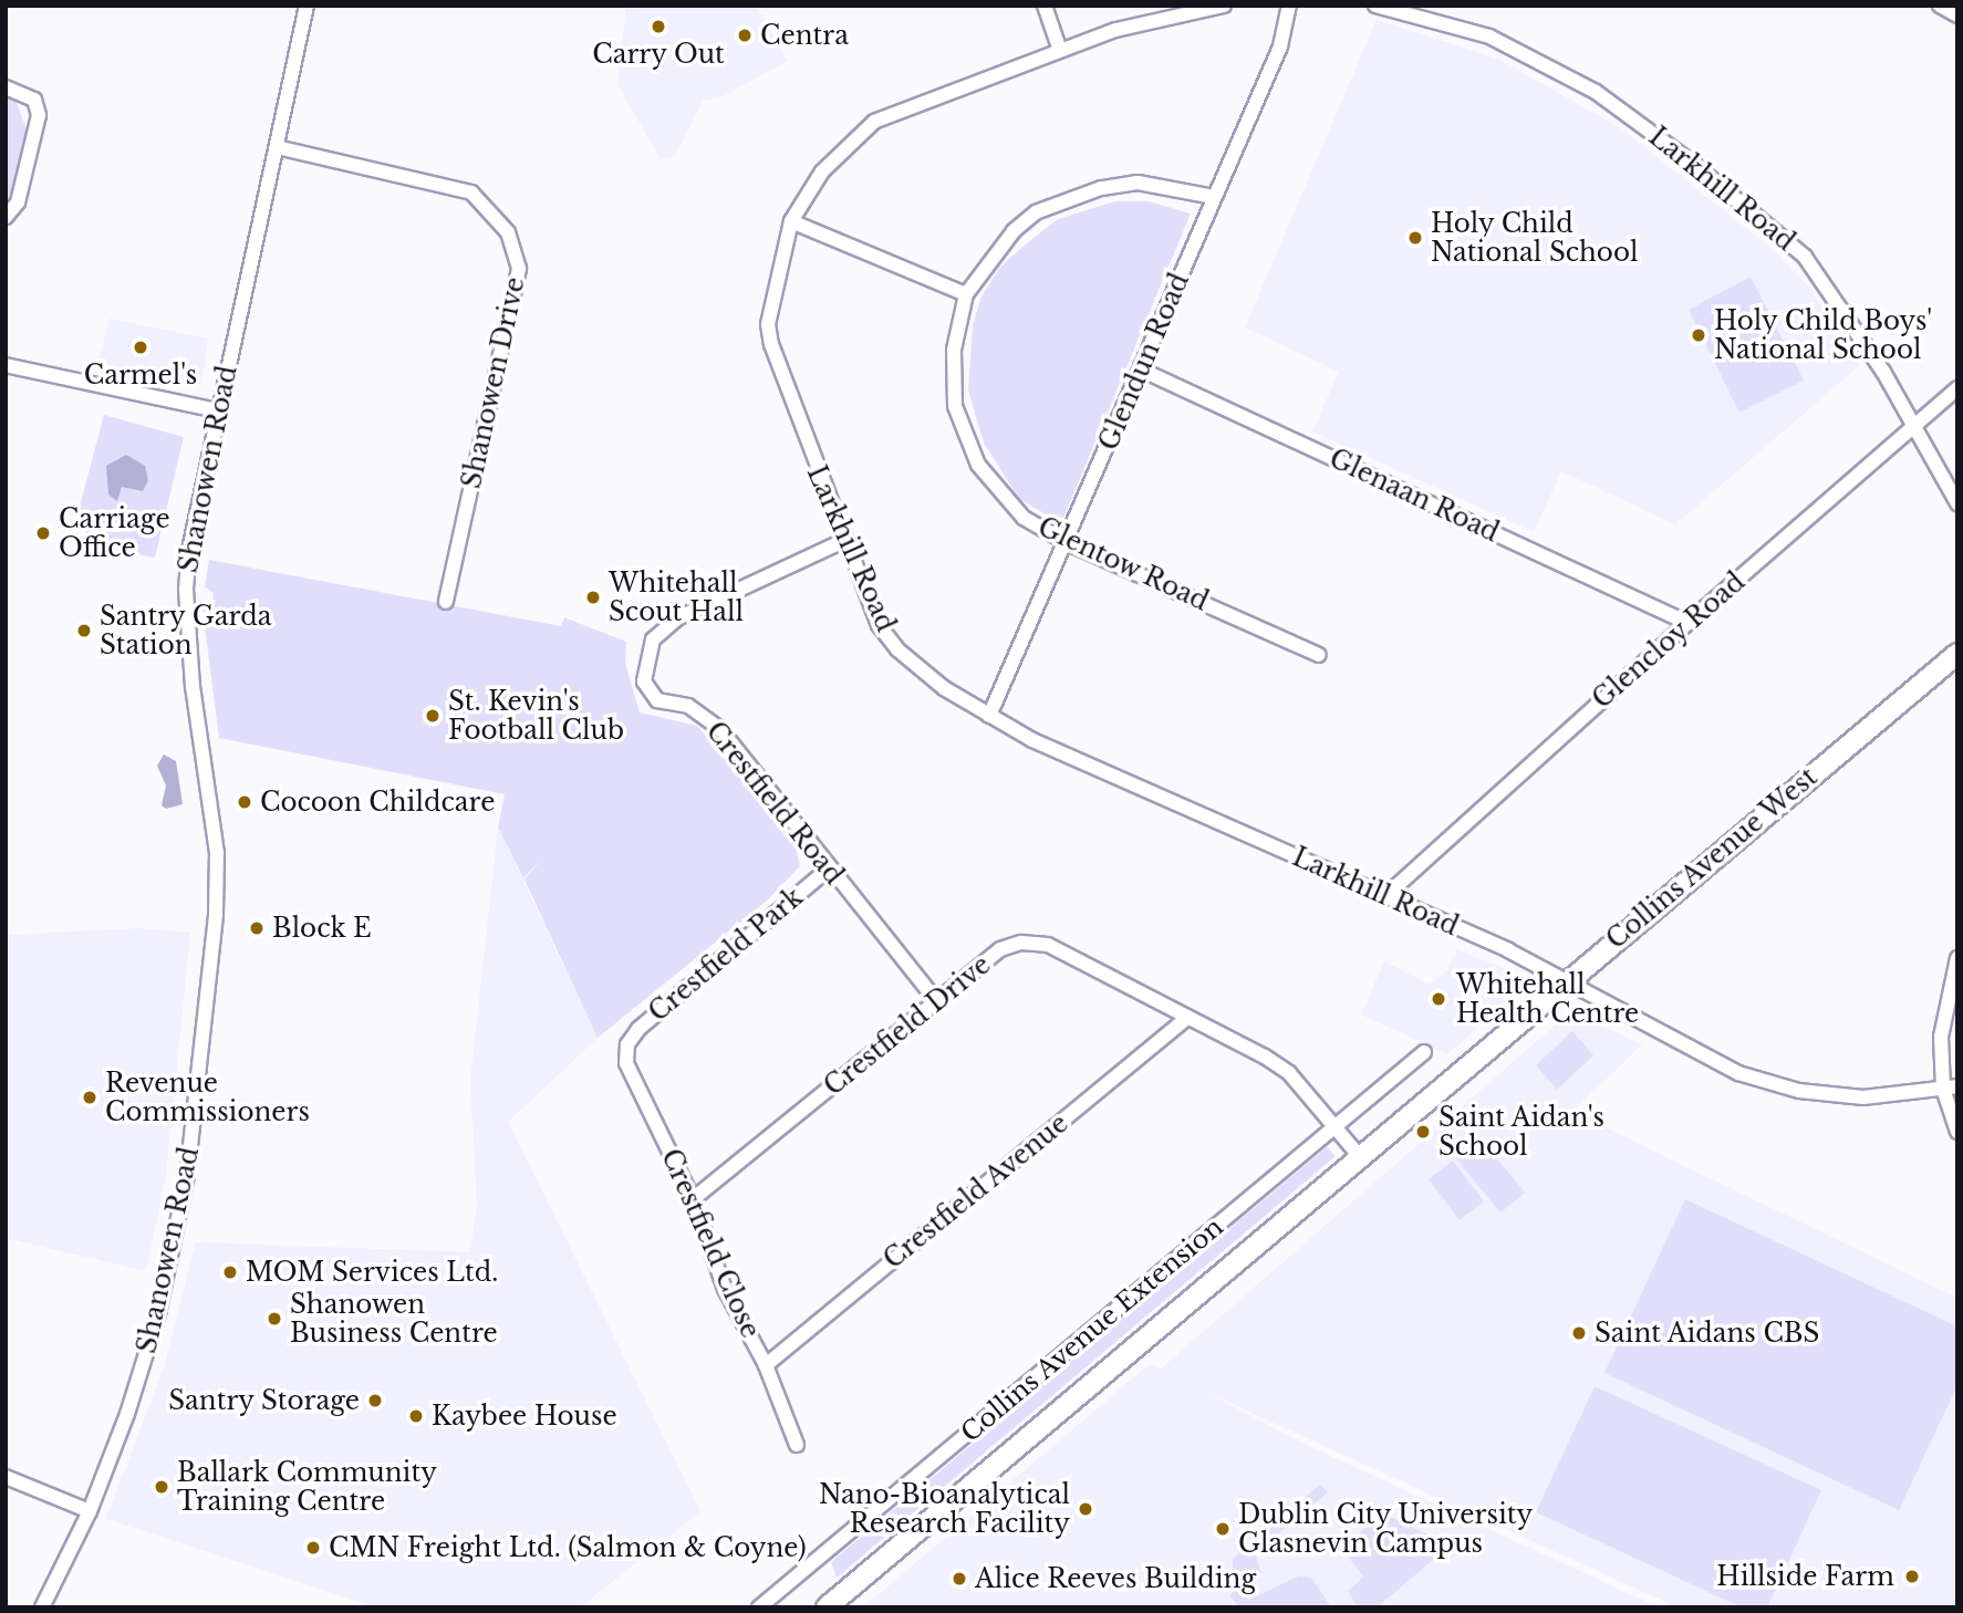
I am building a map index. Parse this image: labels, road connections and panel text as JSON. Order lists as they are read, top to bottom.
{
  "streets": {
    "main road": ["Collins Avenue West", "Collins Avenue Extension"],
    "street": [
      "Larkhill Road",
      "Glendun Road",
      "Shanowen Drive",
      "Shanowen Road",
      "Glenaan Road",
      "Glentow Road",
      "Glencloy Road",
      "Crestfield Road",
      "Crestfield Park",
      "Crestfield Drive",
      "Crestfield Avenue",
      "Crestfield Close"
    ]
  },
  "crossings": [
    ["Larkhill Road", "Glendun Road"],
    ["Larkhill Road", "Glencloy Road"],
    ["Larkhill Road", "Crestfield Road"],
    ["Larkhill Road", "Collins Avenue West"],
    ["Glendun Road", "Glenaan Road"],
    ["Glendun Road", "Glentow Road"],
    ["Shanowen Drive", "Shanowen Road"],
    ["Glenaan Road", "Glencloy Road"],
    ["Crestfield Road", "Crestfield Park"],
    ["Crestfield Road", "Crestfield Drive"],
    ["Collins Avenue West", "Collins Avenue Extension"],
    ["Crestfield Park", "Crestfield Close"],
    ["Crestfield Drive", "Crestfield Avenue"],
    ["Crestfield Drive", "Crestfield Close"],
    ["Crestfield Drive", "Collins Avenue Extension"],
    ["Crestfield Avenue", "Crestfield Close"]
  ],
  "places": [
    "Carry Out",
    "Centra",
    "Holy Child National School",
    "Holy Child Boys' National School",
    "Carmel's",
    "Carriage Office",
    "Whitehall Scout Hall",
    "Santry Garda Station",
    "St. Kevin's Football Club",
    "Cocoon Childcare",
    "Block E",
    "Whitehall Health Centre",
    "Revenue Commissioners",
    "Saint Aidan's School",
    "MOM Services Ltd.",
    "Shanowen Business Centre",
    "Saint Aidans CBS",
    "Santry Storage",
    "Kaybee House",
    "Ballark Community Training Centre",
    "Nano-Bioanalytical Research Facility",
    "Dublin City University Glasnevin Campus",
    "CMN Freight Ltd. (Salmon & Coyne)",
    "Hillside Farm",
    "Alice Reeves Building"
  ]
}
